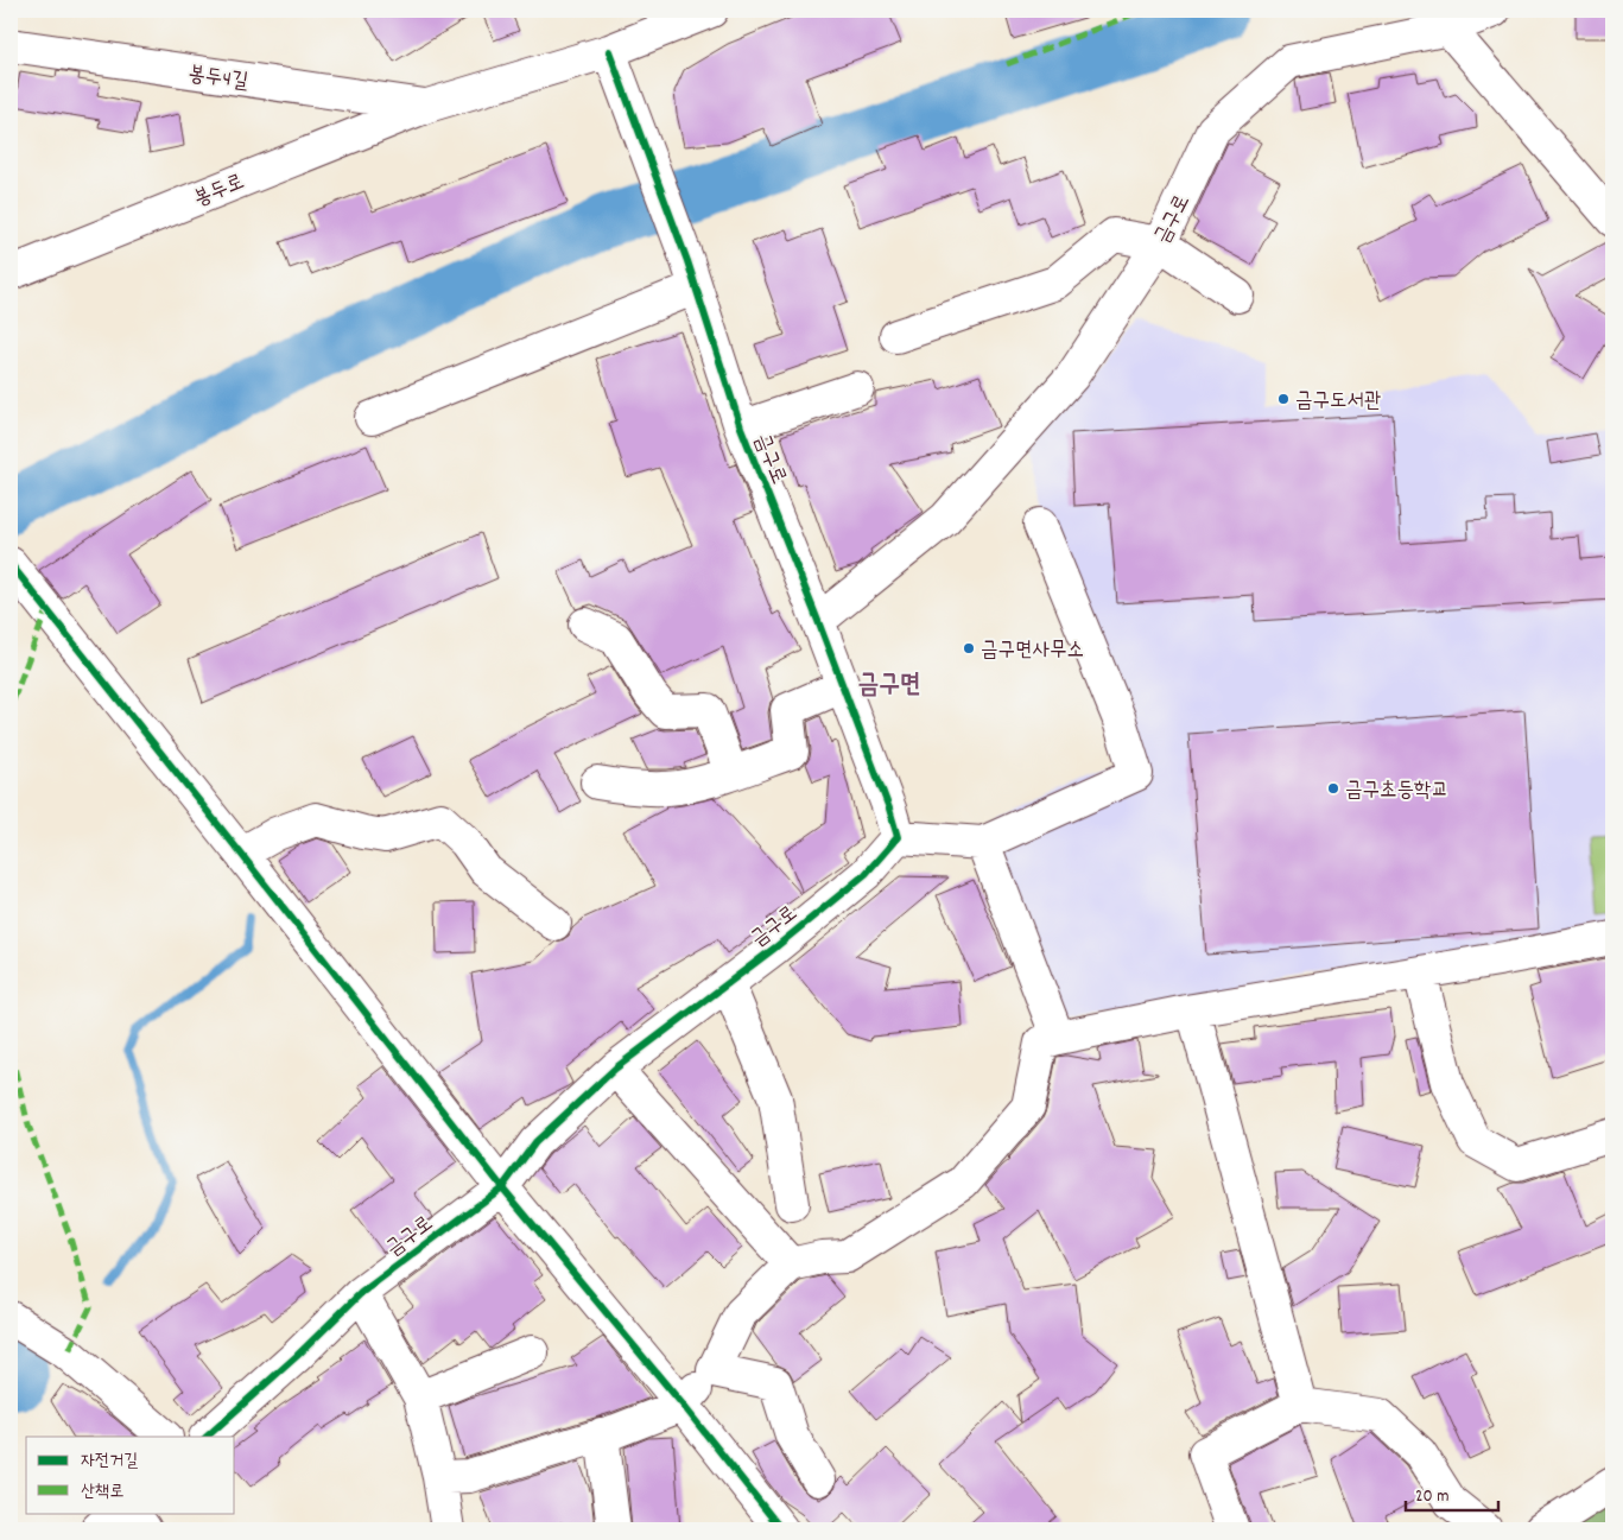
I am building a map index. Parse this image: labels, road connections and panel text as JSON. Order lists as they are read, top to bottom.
{
  "streets": {
    "street": ["봉두4길", "봉두로", "금구로"]
  },
  "crossings": [
    ["봉두4길", "봉두로"],
    ["봉두로", "금구로"]
  ],
  "districts": ["금구면"],
  "places": ["금구도서관", "금구면사무소", "금구초등학교"],
  "legend": ["자전거길", "산책로"],
  "scale_bar": "20 m"
}
